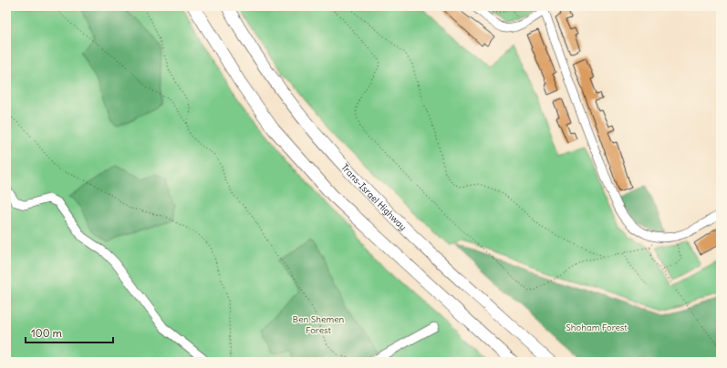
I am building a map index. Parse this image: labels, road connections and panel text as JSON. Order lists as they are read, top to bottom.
{
  "streets": {
    "highway": ["Trans-Israel Highway"]
  },
  "parks": ["Ben Shemen Forest", "Shoham Forest"],
  "scale_bar": "100 m"
}
